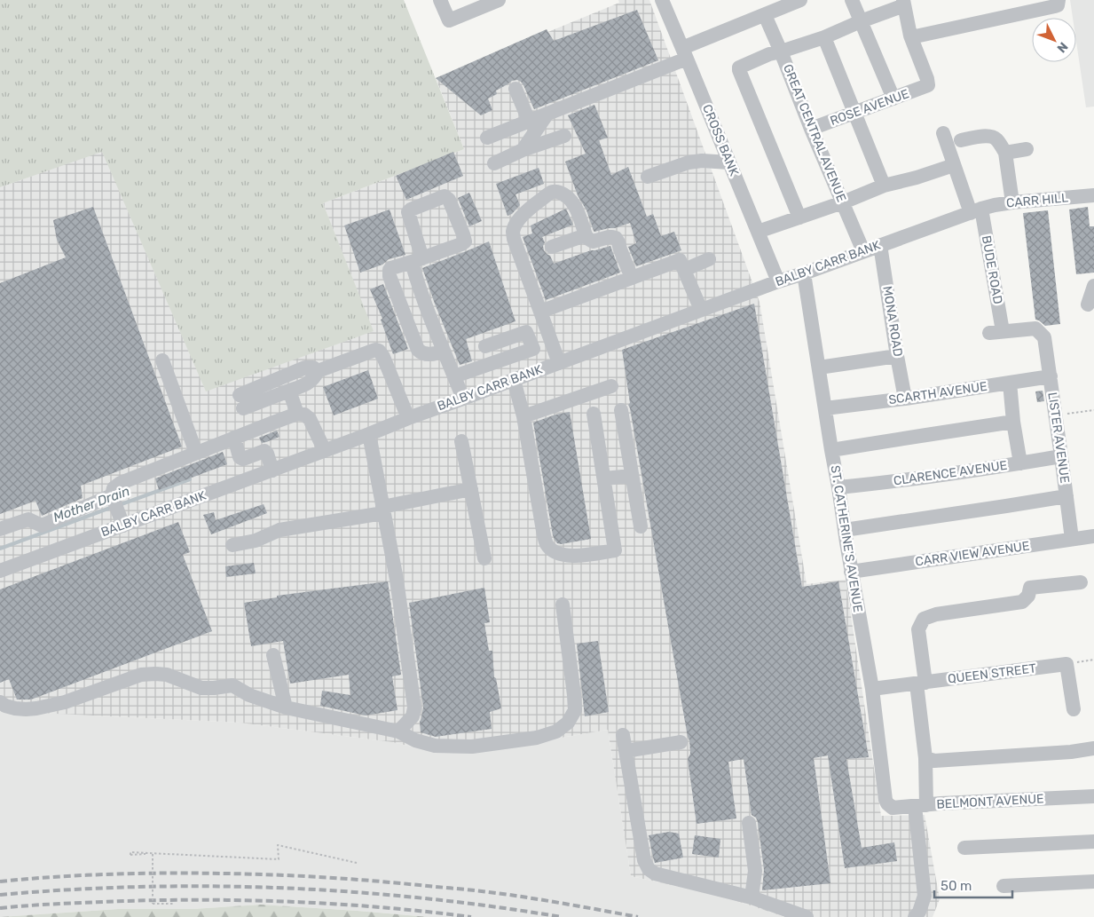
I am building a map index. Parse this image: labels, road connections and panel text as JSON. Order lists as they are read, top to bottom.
{
  "streets": {
    "street": [
      "ROSE AVENUE",
      "GREAT CENTRAL AVENUE",
      "CROSS BANK",
      "CARR HILL",
      "BALBY CARR BANK",
      "BUDE ROAD",
      "MONA ROAD",
      "SCARTH AVENUE",
      "LISTER AVENUE",
      "CLARENCE AVENUE",
      "ST. CATHERINE'S AVENUE",
      "CARR VIEW AVENUE",
      "QUEEN STREET",
      "BELMONT AVENUE"
    ]
  },
  "crossings": [
    ["ROSE AVENUE", "GREAT CENTRAL AVENUE"],
    ["GREAT CENTRAL AVENUE", "BALBY CARR BANK"],
    ["CROSS BANK", "BALBY CARR BANK"],
    ["CARR HILL", "BALBY CARR BANK"],
    ["CARR HILL", "BUDE ROAD"],
    ["BALBY CARR BANK", "BUDE ROAD"],
    ["BALBY CARR BANK", "MONA ROAD"],
    ["BALBY CARR BANK", "ST. CATHERINE'S AVENUE"],
    ["BUDE ROAD", "LISTER AVENUE"],
    ["MONA ROAD", "SCARTH AVENUE"],
    ["SCARTH AVENUE", "LISTER AVENUE"],
    ["SCARTH AVENUE", "ST. CATHERINE'S AVENUE"],
    ["LISTER AVENUE", "CLARENCE AVENUE"],
    ["LISTER AVENUE", "CARR VIEW AVENUE"],
    ["CLARENCE AVENUE", "ST. CATHERINE'S AVENUE"],
    ["ST. CATHERINE'S AVENUE", "CARR VIEW AVENUE"],
    ["ST. CATHERINE'S AVENUE", "QUEEN STREET"],
    ["ST. CATHERINE'S AVENUE", "BELMONT AVENUE"]
  ],
  "water": ["Mother Drain"],
  "scale_bar": "50 m",
  "north": "bottom right"
}
